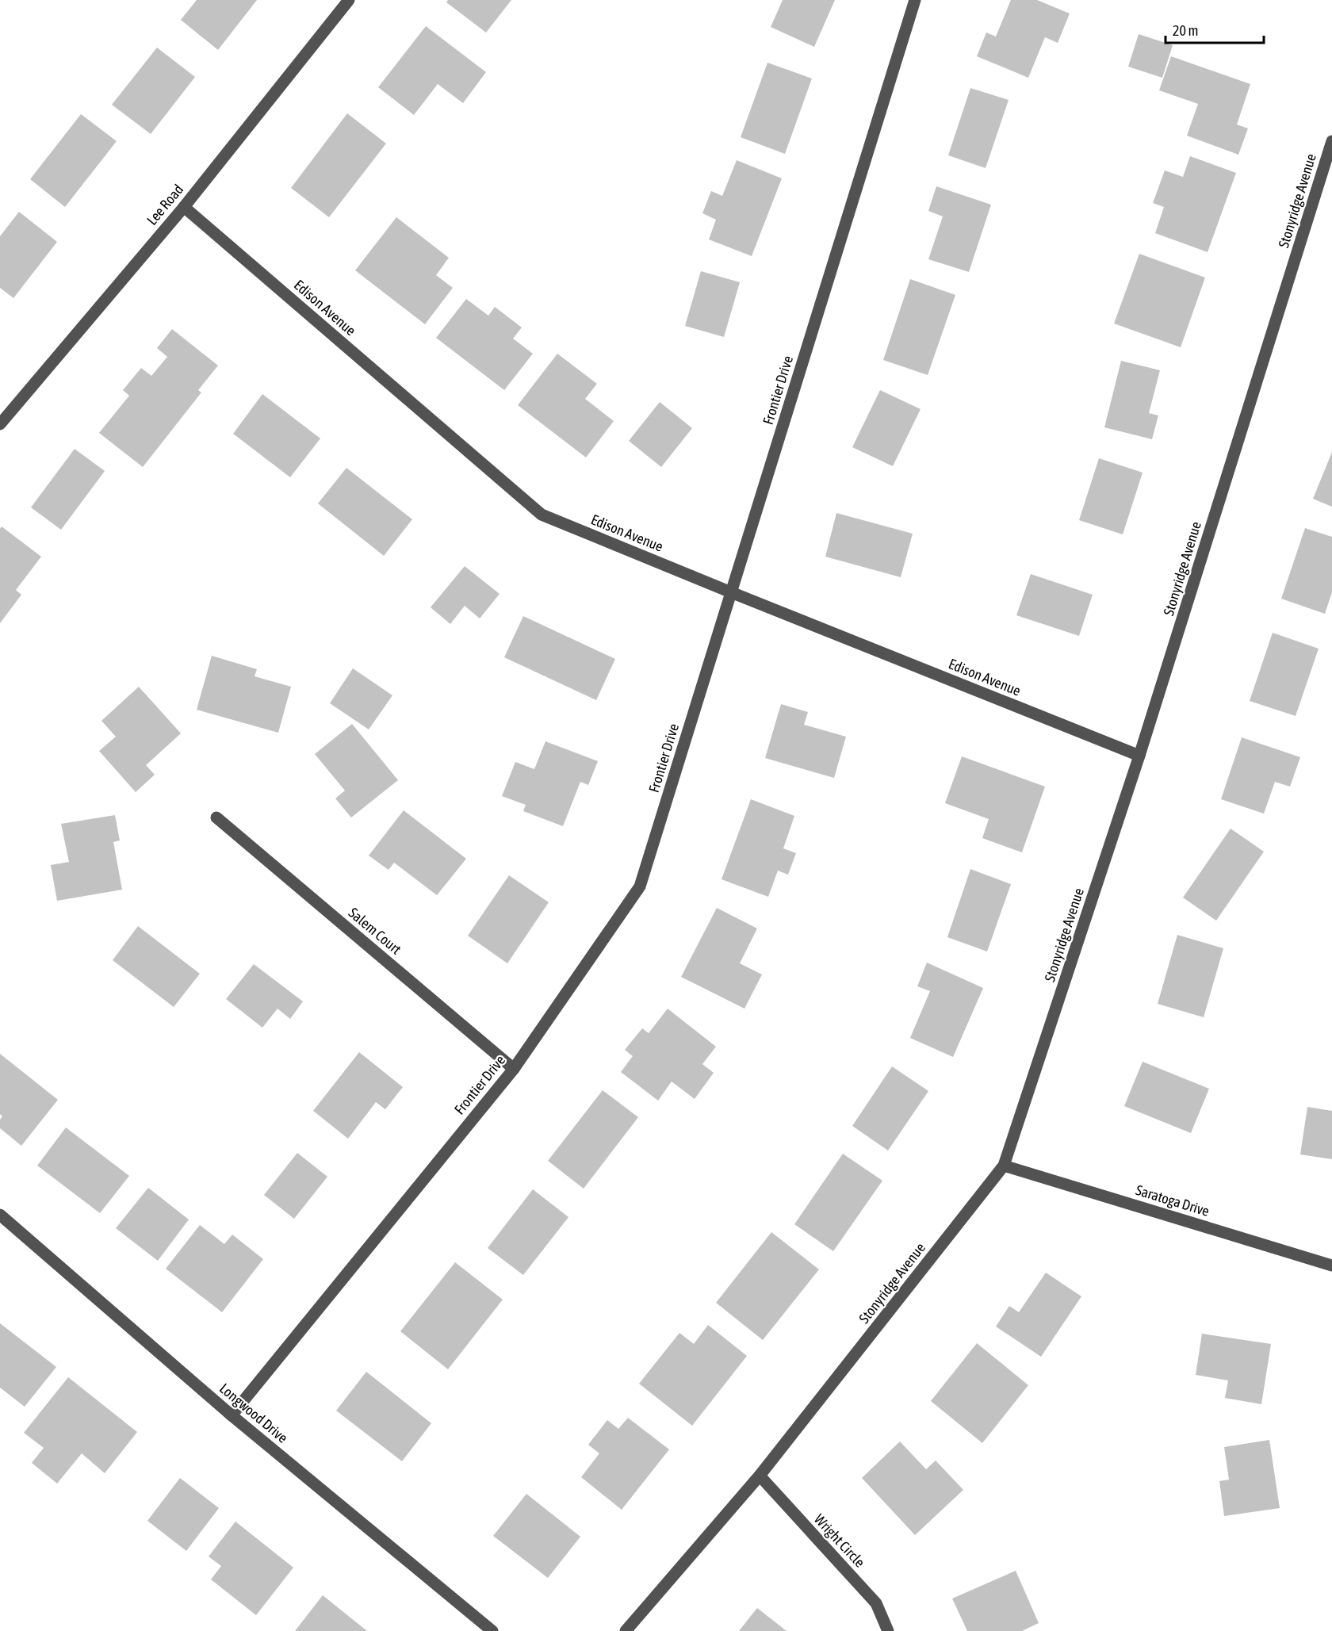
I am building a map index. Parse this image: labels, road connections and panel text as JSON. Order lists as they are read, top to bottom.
{
  "streets": {
    "street": [
      "Stonyridge Avenue",
      "Lee Road",
      "Edison Avenue",
      "Frontier Drive",
      "Salem Court",
      "Saratoga Drive",
      "Longwood Drive",
      "Wright Circle"
    ]
  },
  "crossings": [
    ["Stonyridge Avenue", "Edison Avenue"],
    ["Stonyridge Avenue", "Saratoga Drive"],
    ["Stonyridge Avenue", "Wright Circle"],
    ["Lee Road", "Edison Avenue"],
    ["Edison Avenue", "Frontier Drive"],
    ["Frontier Drive", "Salem Court"],
    ["Frontier Drive", "Longwood Drive"]
  ],
  "scale_bar": "20 m"
}
